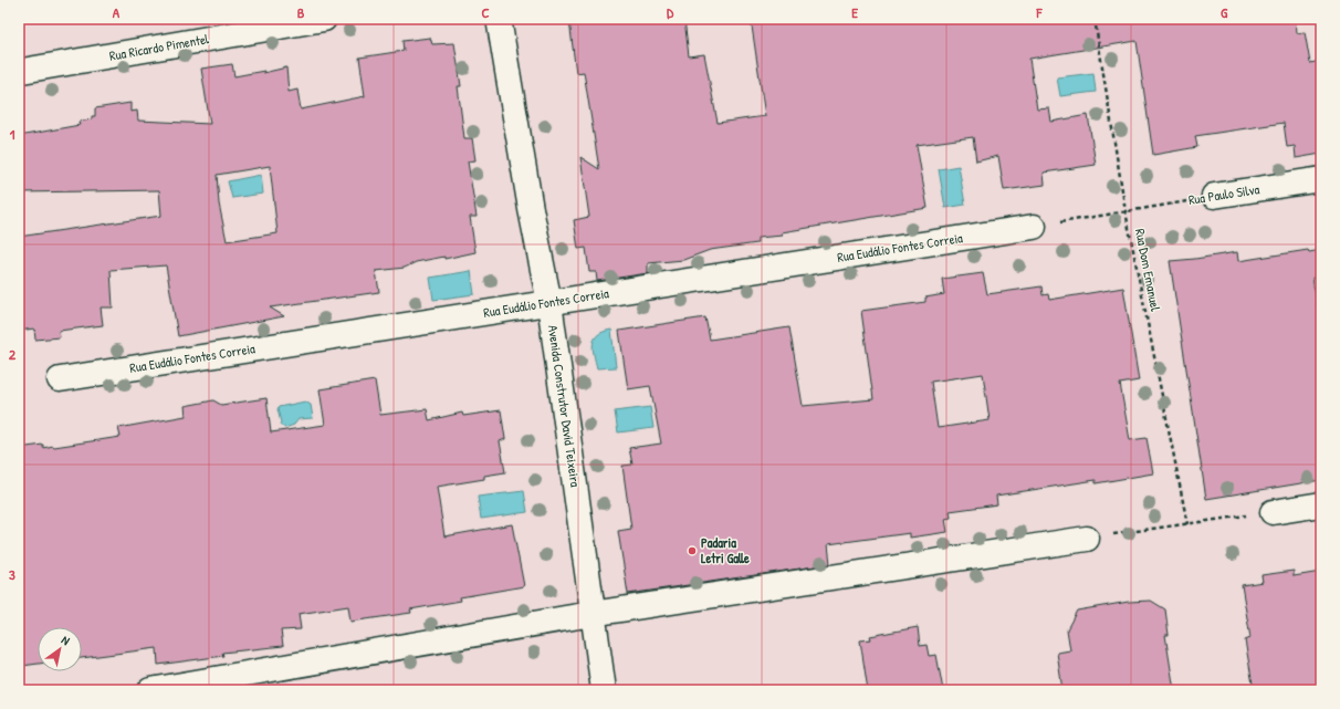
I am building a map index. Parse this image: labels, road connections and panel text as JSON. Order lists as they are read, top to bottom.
{
  "streets": {
    "street": [
      "Rua Ricardo Pimentel",
      "Rua Paulo Silva",
      "Rua Eudálio Fontes Correia",
      "Avenida Construtor David Teixeira"
    ],
    "path": ["Rua Dom Emanuel"]
  },
  "crossings": [
    ["Rua Paulo Silva", "Rua Eudálio Fontes Correia"],
    ["Rua Paulo Silva", "Rua Dom Emanuel"],
    ["Rua Eudálio Fontes Correia", "Avenida Construtor David Teixeira"]
  ],
  "places": ["Padaria Letri Galle"],
  "north": "top right",
  "grid": {
    "columns": [
      "A",
      "B",
      "C",
      "D",
      "E",
      "F",
      "G"
    ],
    "rows": ["1", "2", "3"]
  }
}
